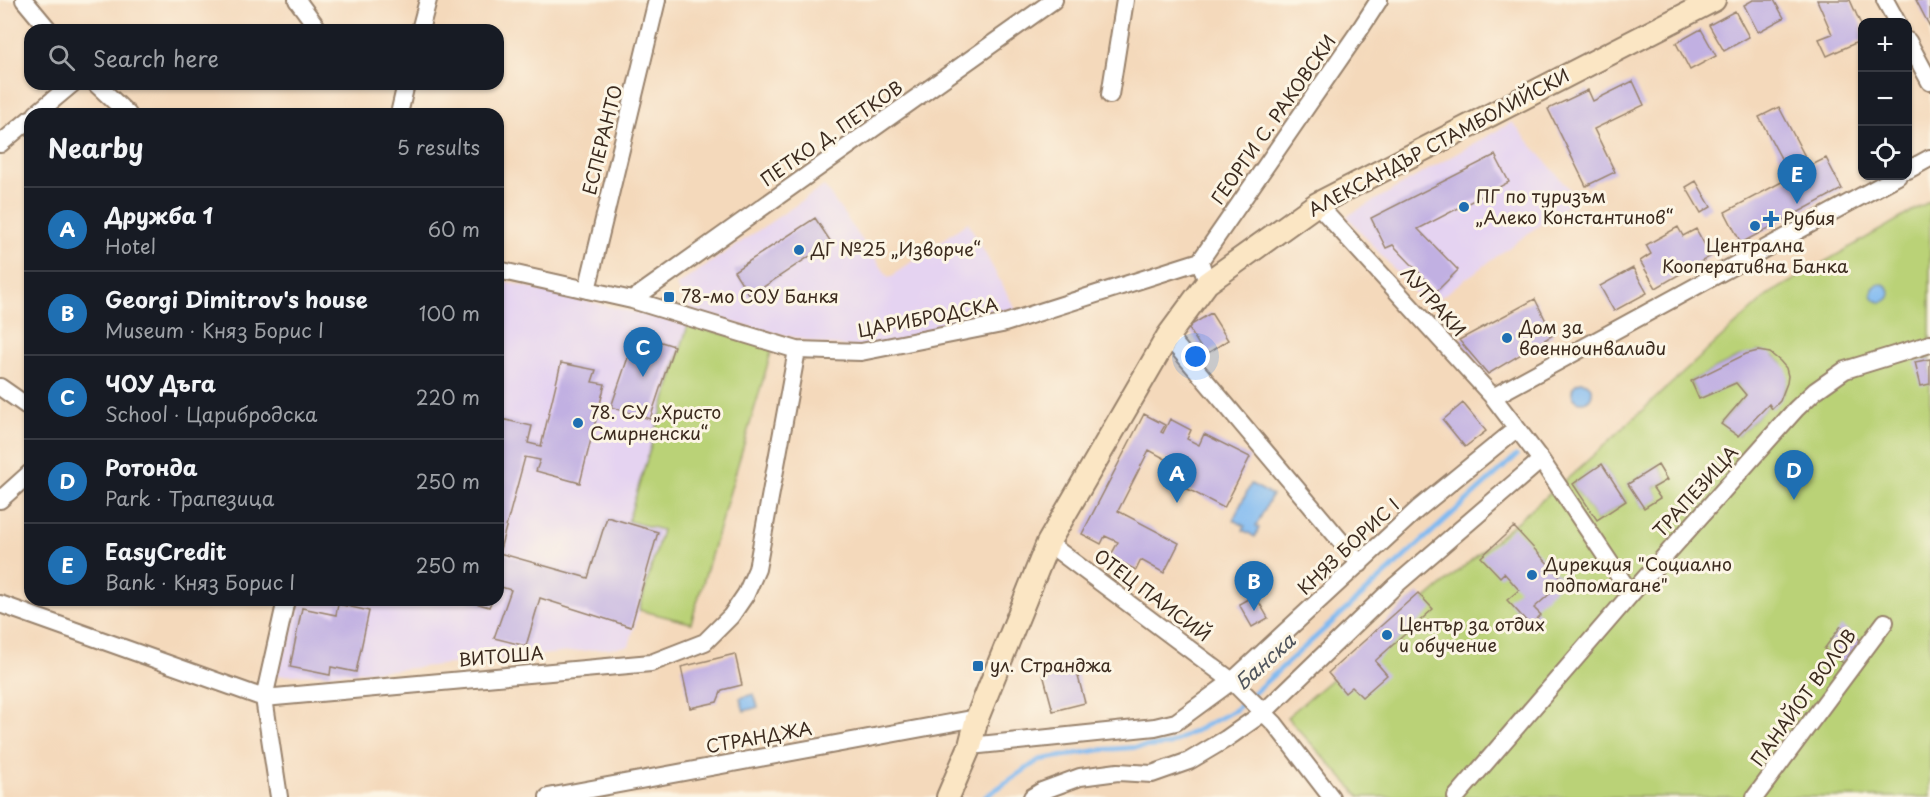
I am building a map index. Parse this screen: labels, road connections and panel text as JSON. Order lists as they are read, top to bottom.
{
  "streets": {
    "street": [
      "ГЕОРГИ С. РАКОВСКИ",
      "ПЕТКО Д. ПЕТКОВ",
      "ЕСПЕРАНТО",
      "АЛЕКСАНДЪР СТАМБОЛИЙСКИ",
      "ЛУТРАКИ",
      "ЦАРИБРОДСКА",
      "ТРАПЕЗИЦА",
      "КНЯЗ БОРИС I",
      "ОТЕЦ ПАИСИЙ",
      "ВИТОША",
      "ПАНАЙОТ ВОЛОВ",
      "СТРАНДЖА"
    ]
  },
  "crossings": [
    ["ГЕОРГИ С. РАКОВСКИ", "ЦАРИБРОДСКА"],
    ["ПЕТКО Д. ПЕТКОВ", "ЦАРИБРОДСКА"],
    ["ЕСПЕРАНТО", "ЦАРИБРОДСКА"],
    ["АЛЕКСАНДЪР СТАМБОЛИЙСКИ", "ЛУТРАКИ"],
    ["АЛЕКСАНДЪР СТАМБОЛИЙСКИ", "КНЯЗ БОРИС I"],
    ["АЛЕКСАНДЪР СТАМБОЛИЙСКИ", "ОТЕЦ ПАИСИЙ"],
    ["АЛЕКСАНДЪР СТАМБОЛИЙСКИ", "СТРАНДЖА"],
    ["ЛУТРАКИ", "ТРАПЕЗИЦА"],
    ["ЛУТРАКИ", "КНЯЗ БОРИС I"],
    ["ЦАРИБРОДСКА", "ВИТОША"],
    ["КНЯЗ БОРИС I", "ОТЕЦ ПАИСИЙ"]
  ],
  "water": ["Банска"],
  "places": {
    "other": [
      "ПГ по туризъм „Алеко Константинов“",
      "Централна Кооперативна Банка",
      "ДГ №25 „Изворче“",
      "Дом за военноинвалиди",
      "78. СУ „Христо Смирненски“",
      "Дирекция \"Социално подпомагане\"",
      "Център за отдих и обучение"
    ],
    "health": ["Рубия"],
    "transit": ["78-мо СОУ Банкя", "ул. Странджа"]
  },
  "page": {
    "map_buttons": ["+", "−"],
    "search": "Search here",
    "heading": ["Nearby", "5 results"],
    "pins": [
      "E",
      "C",
      "D",
      "A",
      "B"
    ],
    "list": [
      {
        "mark": "A",
        "name": "Дружба 1",
        "note": "Hotel",
        "value": "60 m"
      },
      {
        "mark": "B",
        "name": "Georgi Dimitrov's house",
        "note": "Museum · Княз Борис I",
        "value": "100 m"
      },
      {
        "mark": "C",
        "name": "ЧОУ Дъга",
        "note": "School · Царибродска",
        "value": "220 m"
      },
      {
        "mark": "D",
        "name": "Ротонда",
        "note": "Park · Трапезица",
        "value": "250 m"
      },
      {
        "mark": "E",
        "name": "EasyCredit",
        "note": "Bank · Княз Борис I",
        "value": "250 m"
      }
    ]
  }
}
